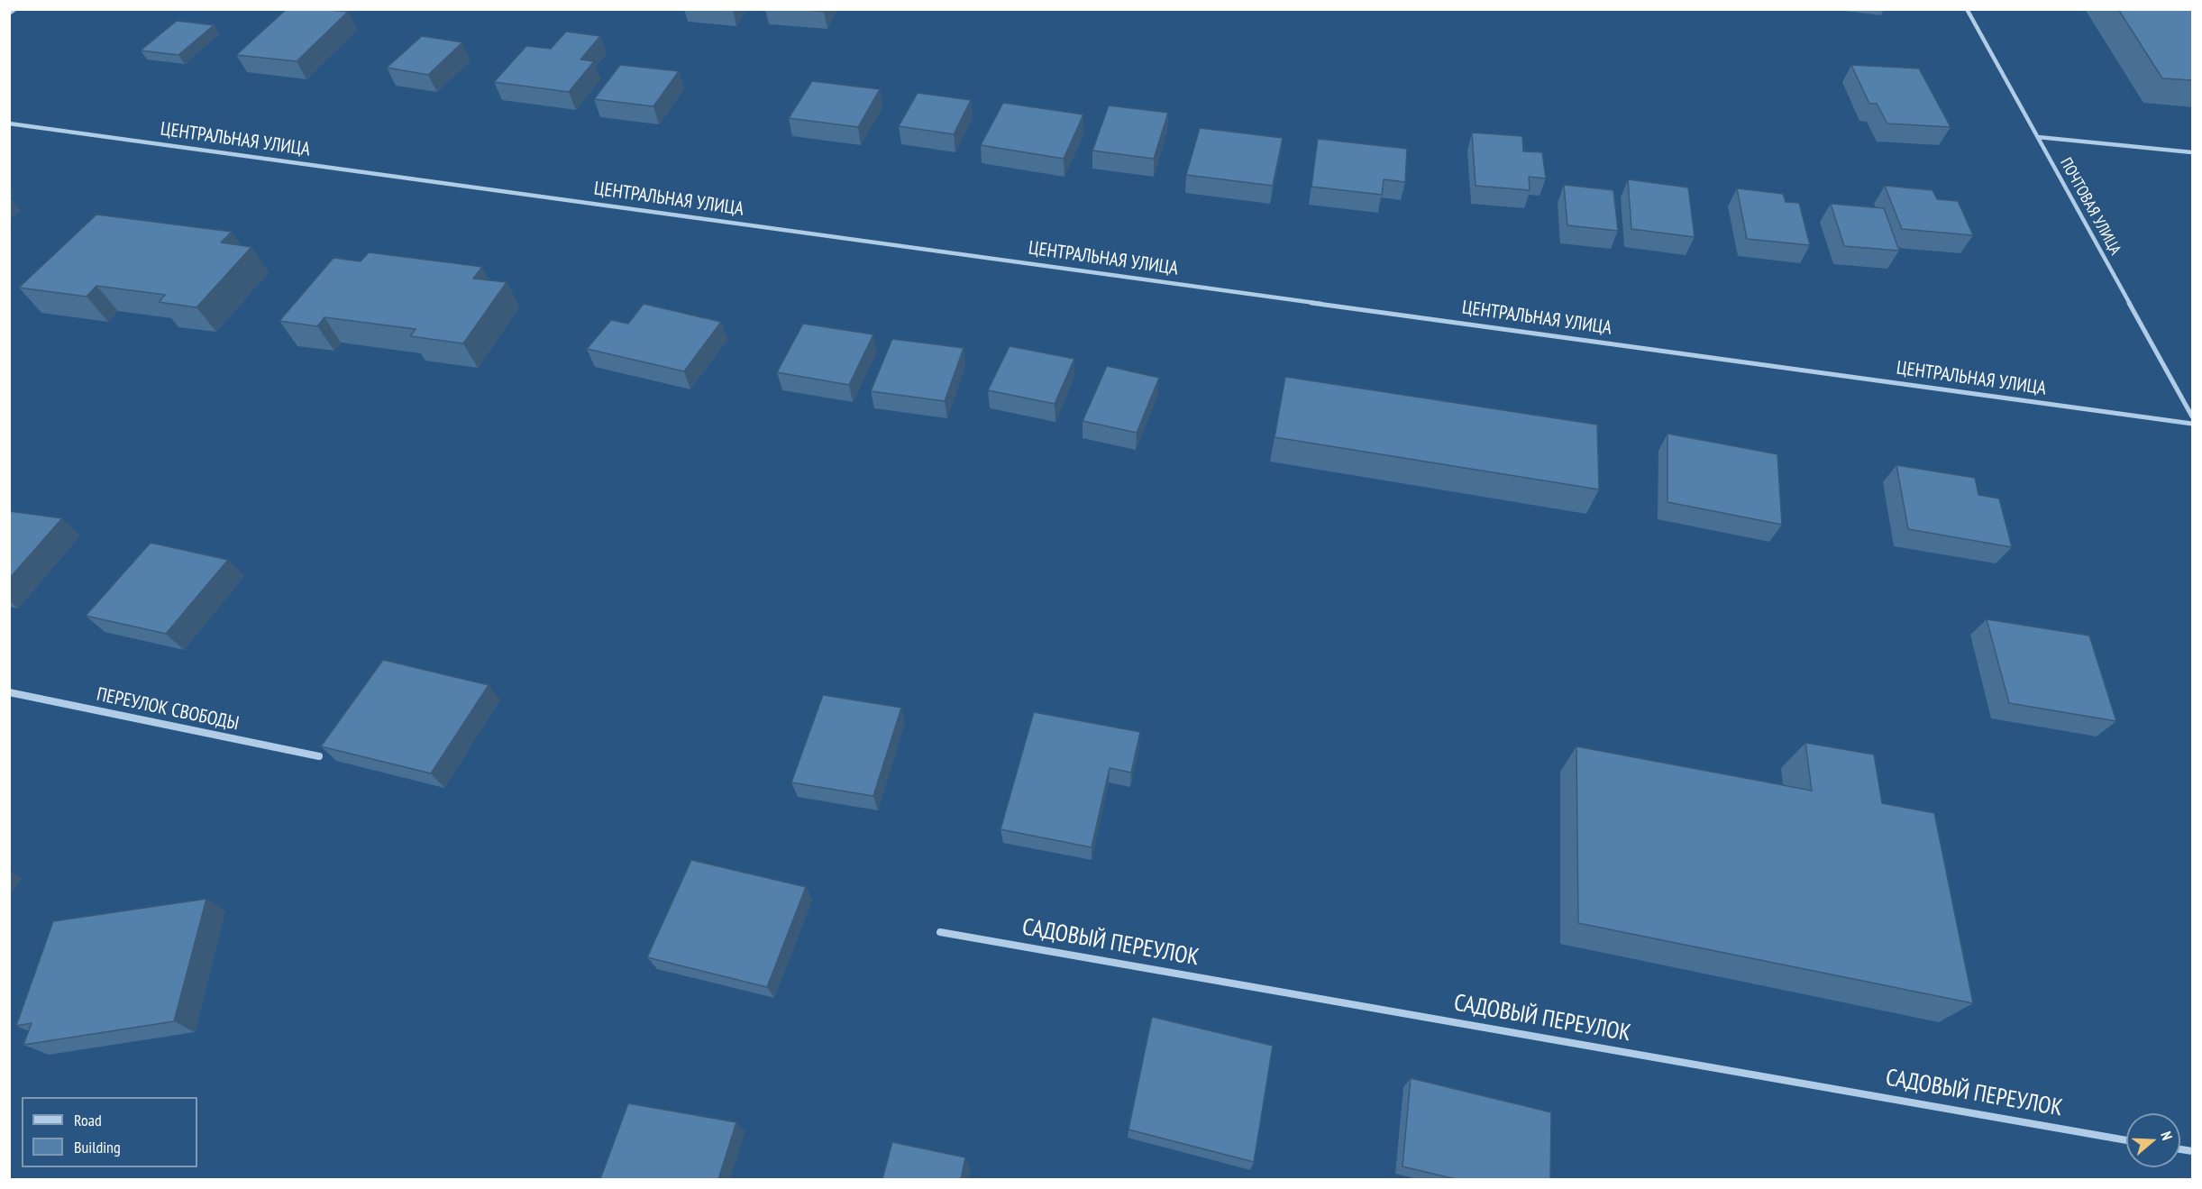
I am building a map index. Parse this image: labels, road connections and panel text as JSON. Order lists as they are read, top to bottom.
{
  "streets": {
    "street": [
      "ЦЕНТРАЛЬНАЯ УЛИЦА",
      "ПОЧТОВАЯ УЛИЦА",
      "ПЕРЕУЛОК СВОБОДЫ",
      "САДОВЫЙ ПЕРЕУЛОК"
    ]
  },
  "legend": ["Road", "Building"],
  "north": "right"
}
